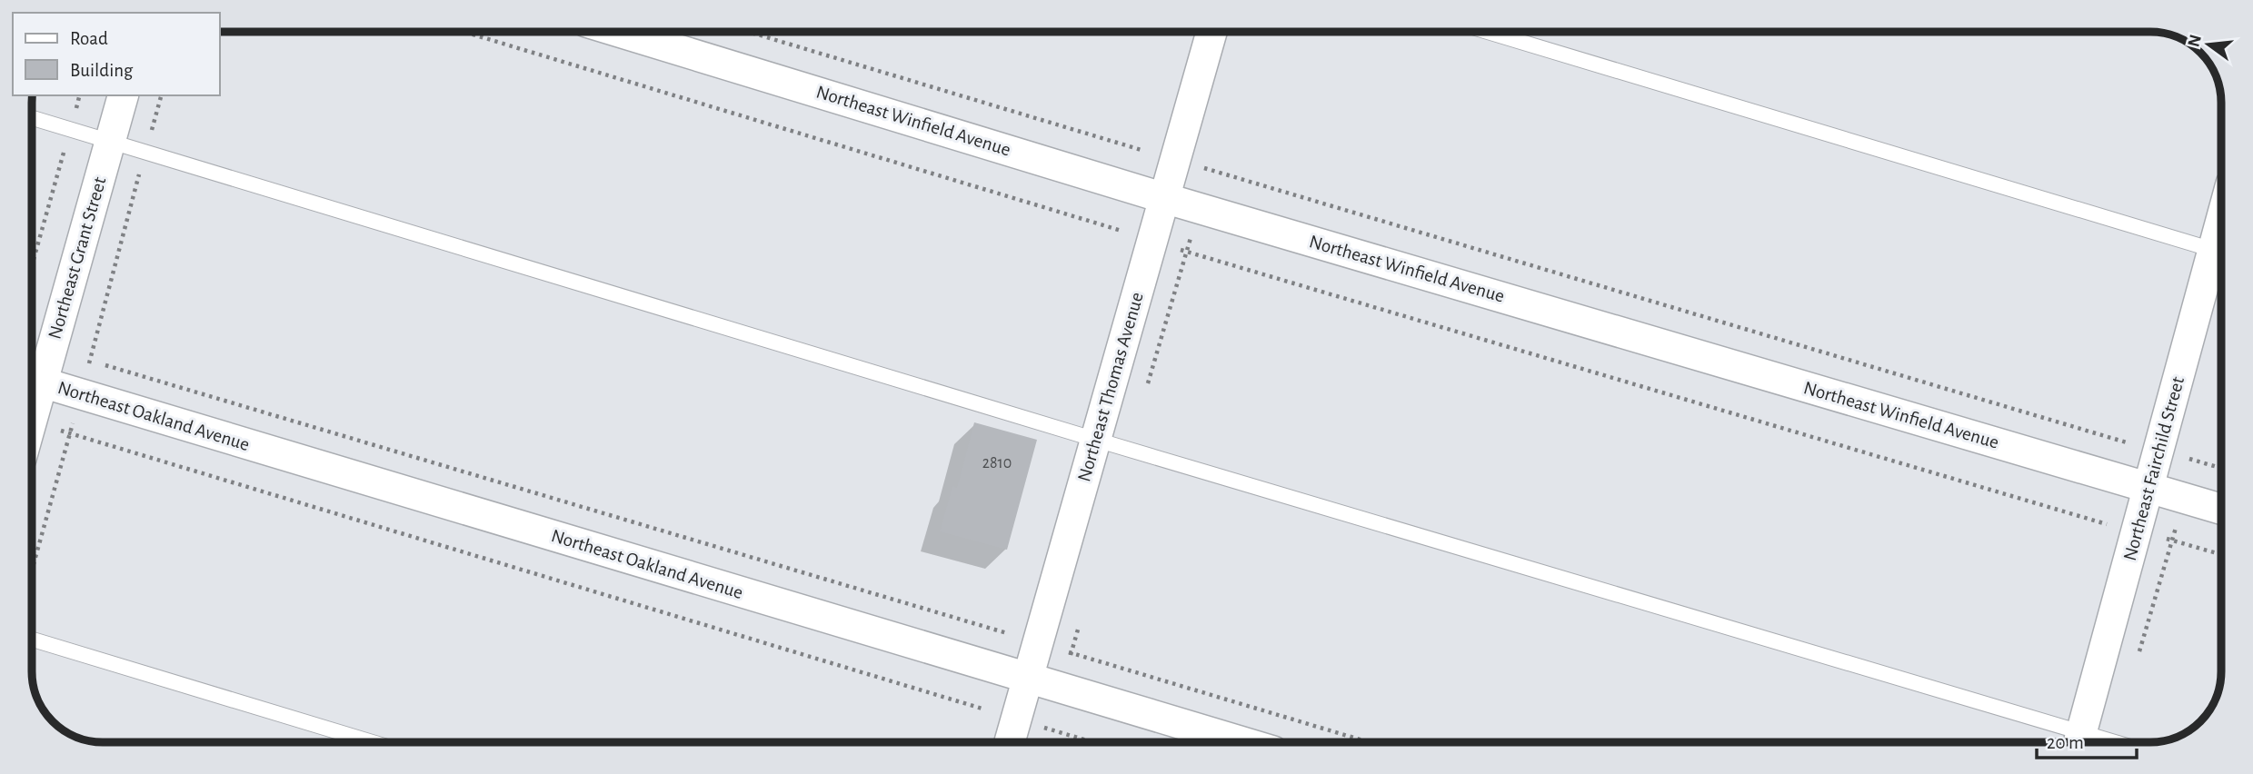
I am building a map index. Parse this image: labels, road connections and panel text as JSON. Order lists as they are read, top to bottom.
{
  "streets": {
    "street": [
      "Northeast Winfield Avenue",
      "Northeast Grant Street",
      "Northeast Thomas Avenue",
      "Northeast Oakland Avenue",
      "Northeast Fairchild Street"
    ]
  },
  "crossings": [
    ["Northeast Winfield Avenue", "Northeast Thomas Avenue"],
    ["Northeast Winfield Avenue", "Northeast Fairchild Street"],
    ["Northeast Grant Street", "Northeast Oakland Avenue"],
    ["Northeast Thomas Avenue", "Northeast Oakland Avenue"]
  ],
  "house_numbers": ["2810"],
  "legend": ["Road", "Building"],
  "scale_bar": "20 m",
  "north": "left"
}
